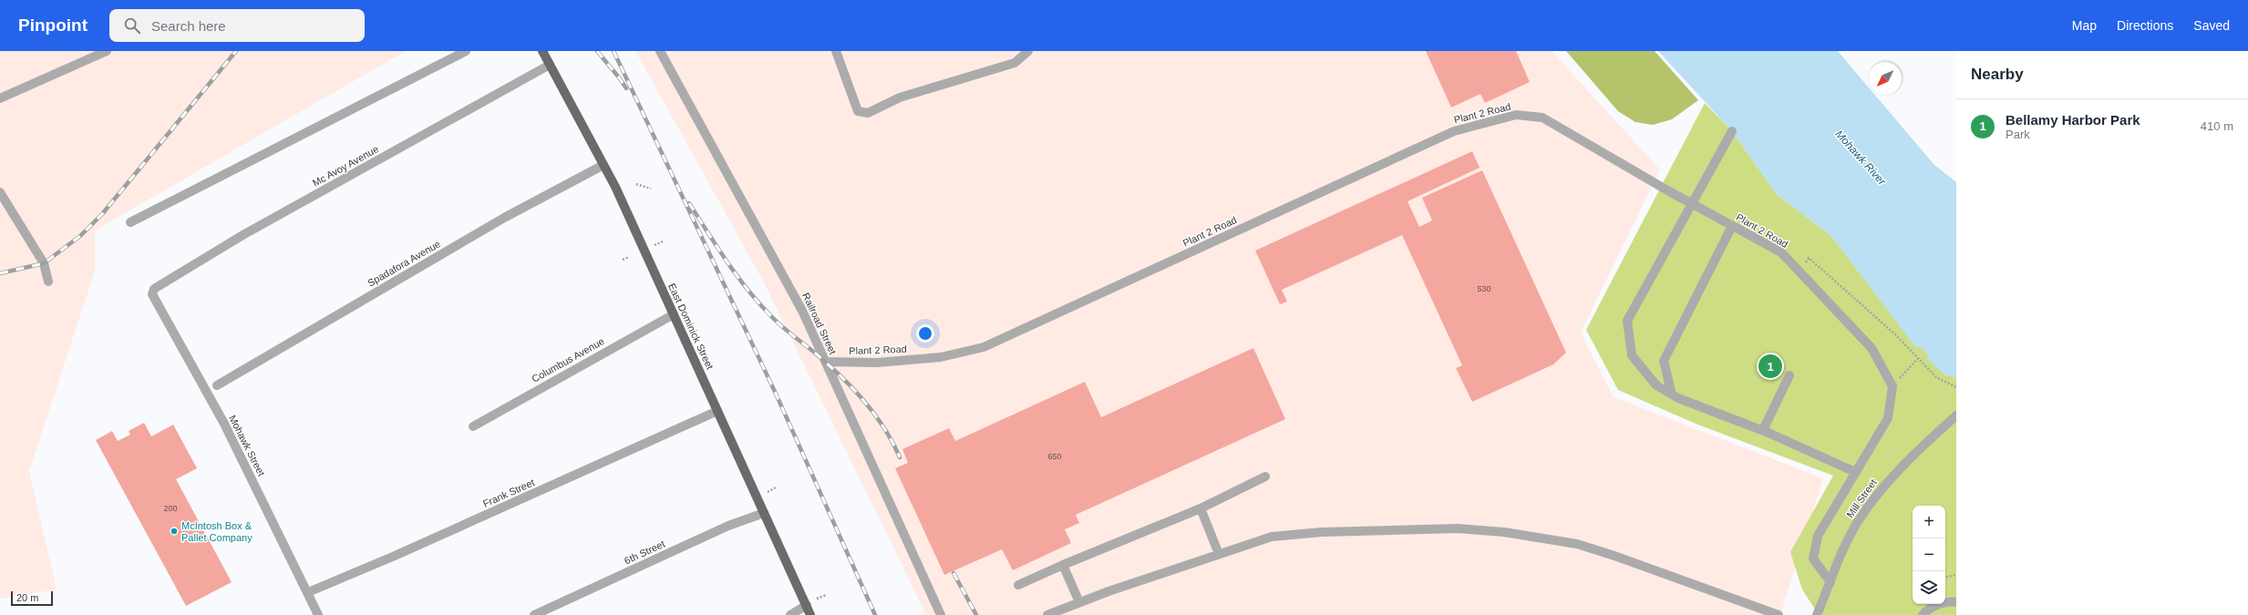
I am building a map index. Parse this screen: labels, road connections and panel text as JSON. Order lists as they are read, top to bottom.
{
  "streets": {
    "main road": ["East Dominick Street"],
    "street": [
      "Plant 2 Road",
      "Mc Avoy Avenue",
      "Spadafora Avenue",
      "Railroad Street",
      "Columbus Avenue",
      "Mohawk Street",
      "Frank Street",
      "Mill Street",
      "6th Street"
    ]
  },
  "crossings": [
    ["Plant 2 Road", "Railroad Street"],
    ["Mc Avoy Avenue", "East Dominick Street"],
    ["Mc Avoy Avenue", "Mohawk Street"],
    ["Spadafora Avenue", "East Dominick Street"],
    ["East Dominick Street", "Columbus Avenue"],
    ["East Dominick Street", "Frank Street"],
    ["East Dominick Street", "6th Street"],
    ["Mohawk Street", "Frank Street"]
  ],
  "water": ["Mohawk River"],
  "places": ["McIntosh Box & Pallet Company"],
  "house_numbers": ["530", "650", "200"],
  "scale_bar": "20 m",
  "north": "bottom left",
  "page": {
    "header": "Pinpoint",
    "search": "Search here",
    "nav": ["Map", "Directions", "Saved"],
    "heading": "Nearby",
    "list": [
      {
        "mark": "1",
        "name": "Bellamy Harbor Park",
        "note": "Park",
        "value": "410 m"
      }
    ],
    "pins": "1",
    "map_buttons": ["+", "−"],
    "scale": "20 m"
  }
}
